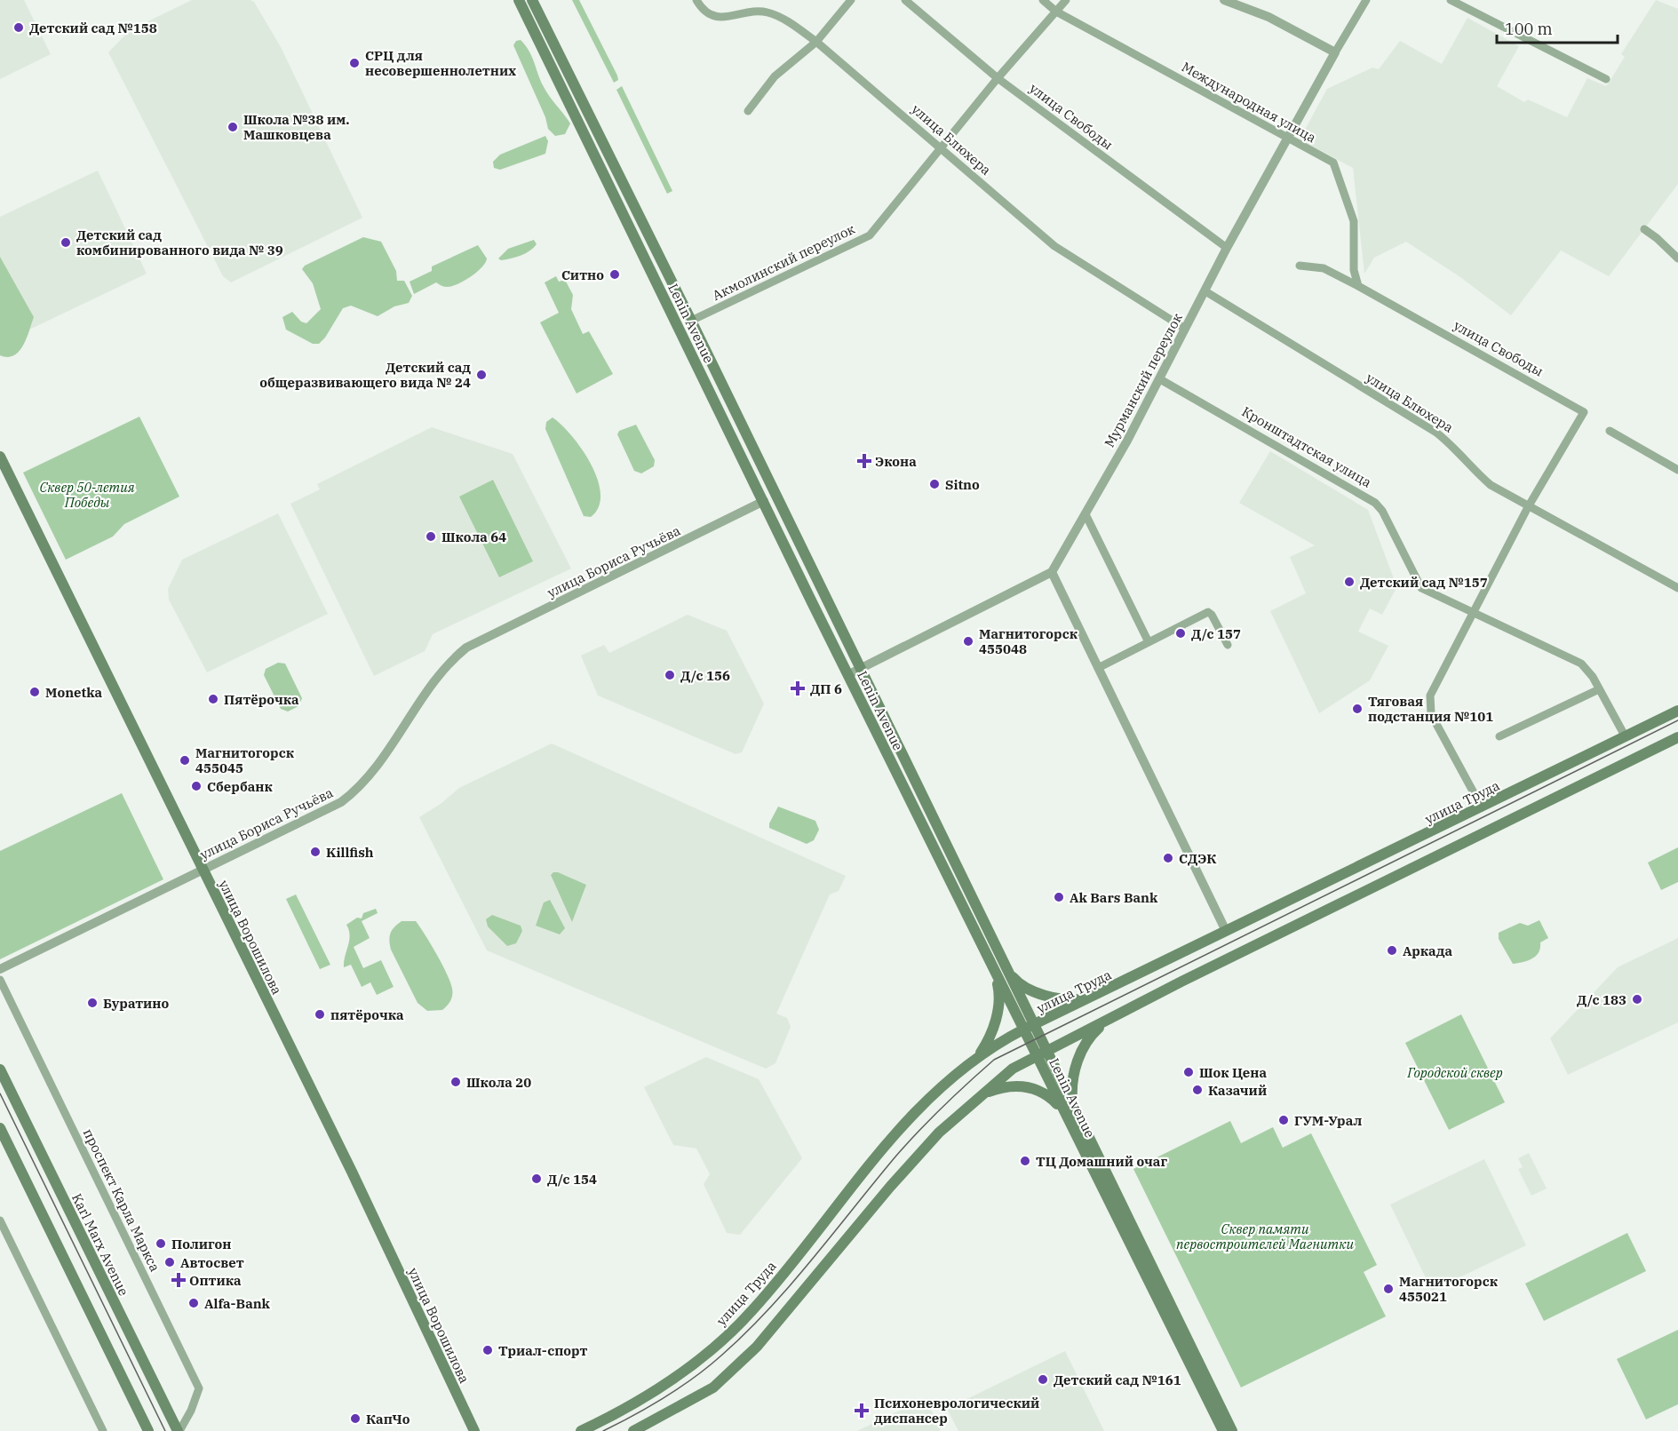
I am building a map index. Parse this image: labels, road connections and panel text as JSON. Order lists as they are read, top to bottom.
{
  "streets": {
    "main road": [
      "Lenin Avenue",
      "улица Бориса Ручьёва",
      "улица Труда",
      "улица Ворошилова",
      "Karl Marx Avenue"
    ],
    "street": [
      "Международная улица",
      "улица Свободы",
      "улица Блюхера",
      "Акмолинский переулок",
      "Мурманский переулок",
      "Кронштадтская улица",
      "проспект Карла Маркса"
    ]
  },
  "crossings": [
    ["Международная улица", "улица Свободы"],
    ["Международная улица", "Акмолинский переулок"],
    ["Международная улица", "Мурманский переулок"],
    ["улица Свободы", "улица Блюхера"],
    ["улица Свободы", "Акмолинский переулок"],
    ["улица Свободы", "Мурманский переулок"],
    ["улица Блюхера", "Акмолинский переулок"],
    ["улица Блюхера", "Мурманский переулок"],
    ["Акмолинский переулок", "Lenin Avenue"],
    ["Lenin Avenue", "улица Бориса Ручьёва"],
    ["Lenin Avenue", "улица Труда"],
    ["Мурманский переулок", "Кронштадтская улица"],
    ["Кронштадтская улица", "улица Труда"],
    ["улица Бориса Ручьёва", "улица Ворошилова"],
    ["проспект Карла Маркса", "Karl Marx Avenue"]
  ],
  "parks": ["Сквер 50-летия Победы", "Городской сквер", "Сквер памяти первостроителей Магнитки"],
  "places": {
    "other": [
      "Детский сад №158",
      "СРЦ для несовершеннолетних",
      "Школа №38 им. Машковцева",
      "Детский сад комбинированного вида № 39",
      "Ситно",
      "Детский сад общеразвивающего вида № 24",
      "Sitno",
      "Школа 64",
      "Детский сад №157",
      "Д/с 157",
      "Магнитогорск 455048",
      "Д/с 156",
      "Monetka",
      "Пятёрочка",
      "Тяговая подстанция №101",
      "Магнитогорск 455045",
      "Сбербанк",
      "Killfish",
      "СДЭК",
      "Ak Bars Bank",
      "Аркада",
      "Д/с 183",
      "Буратино",
      "пятёрочка",
      "Шок Цена",
      "Школа 20",
      "Казачий",
      "ГУМ-Урал",
      "ТЦ Домашний очаг",
      "Д/с 154",
      "Полигон",
      "Автосвет",
      "Магнитогорск 455021",
      "Alfa-Bank",
      "Триал-спорт",
      "Детский сад №161",
      "КапЧо"
    ],
    "health": [
      "Экона",
      "ДП 6",
      "Оптика",
      "Психоневрологический диспансер"
    ]
  },
  "scale_bar": "100 m"
}
